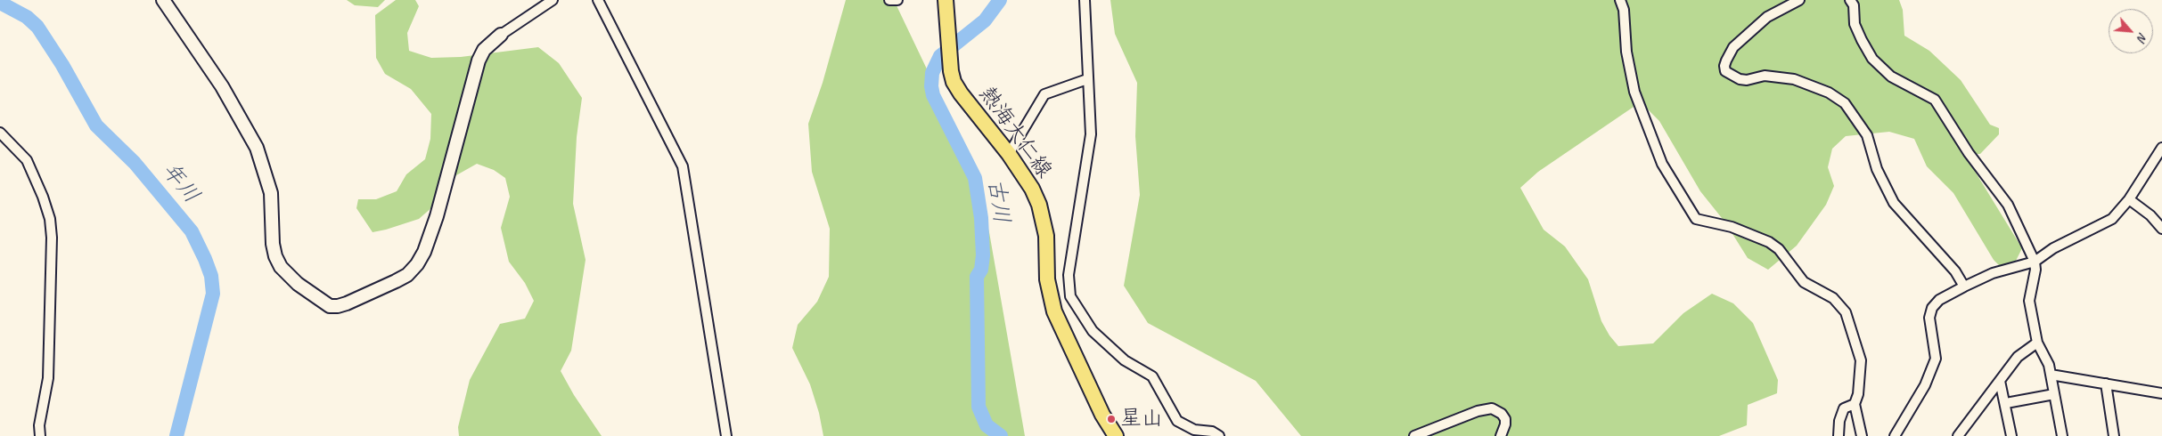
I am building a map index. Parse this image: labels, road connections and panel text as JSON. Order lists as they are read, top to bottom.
{
  "streets": {
    "main road": ["熱海大仁線"]
  },
  "water": ["年川", "古川"],
  "places": ["星山"],
  "north": "bottom right"
}
